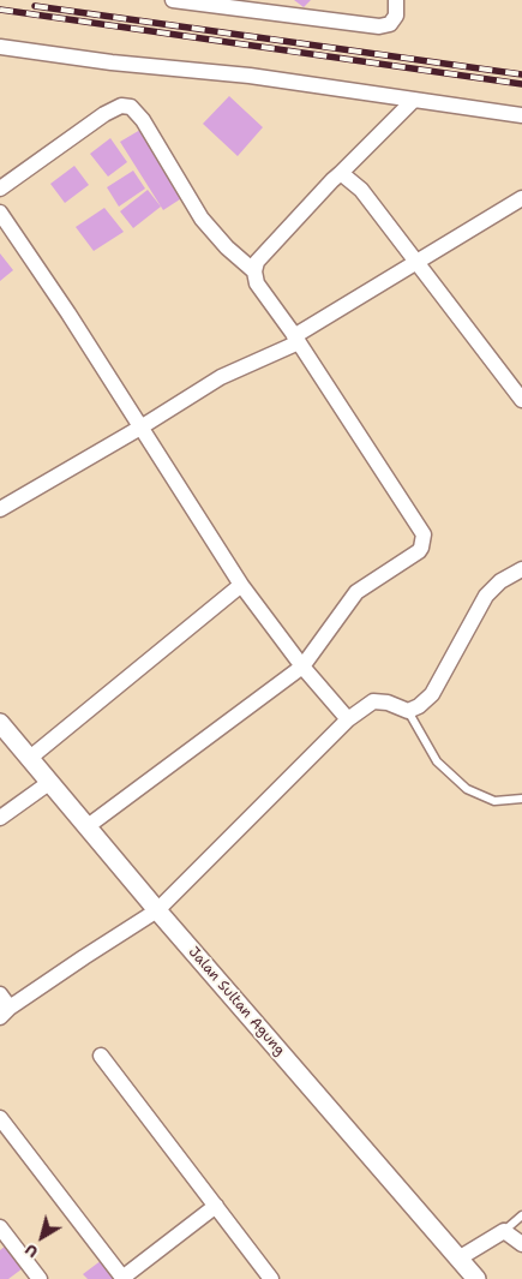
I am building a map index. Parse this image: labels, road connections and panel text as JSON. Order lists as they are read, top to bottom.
{
  "streets": {
    "street": ["Jalan Sultan Agung"]
  },
  "north": "bottom left"
}
